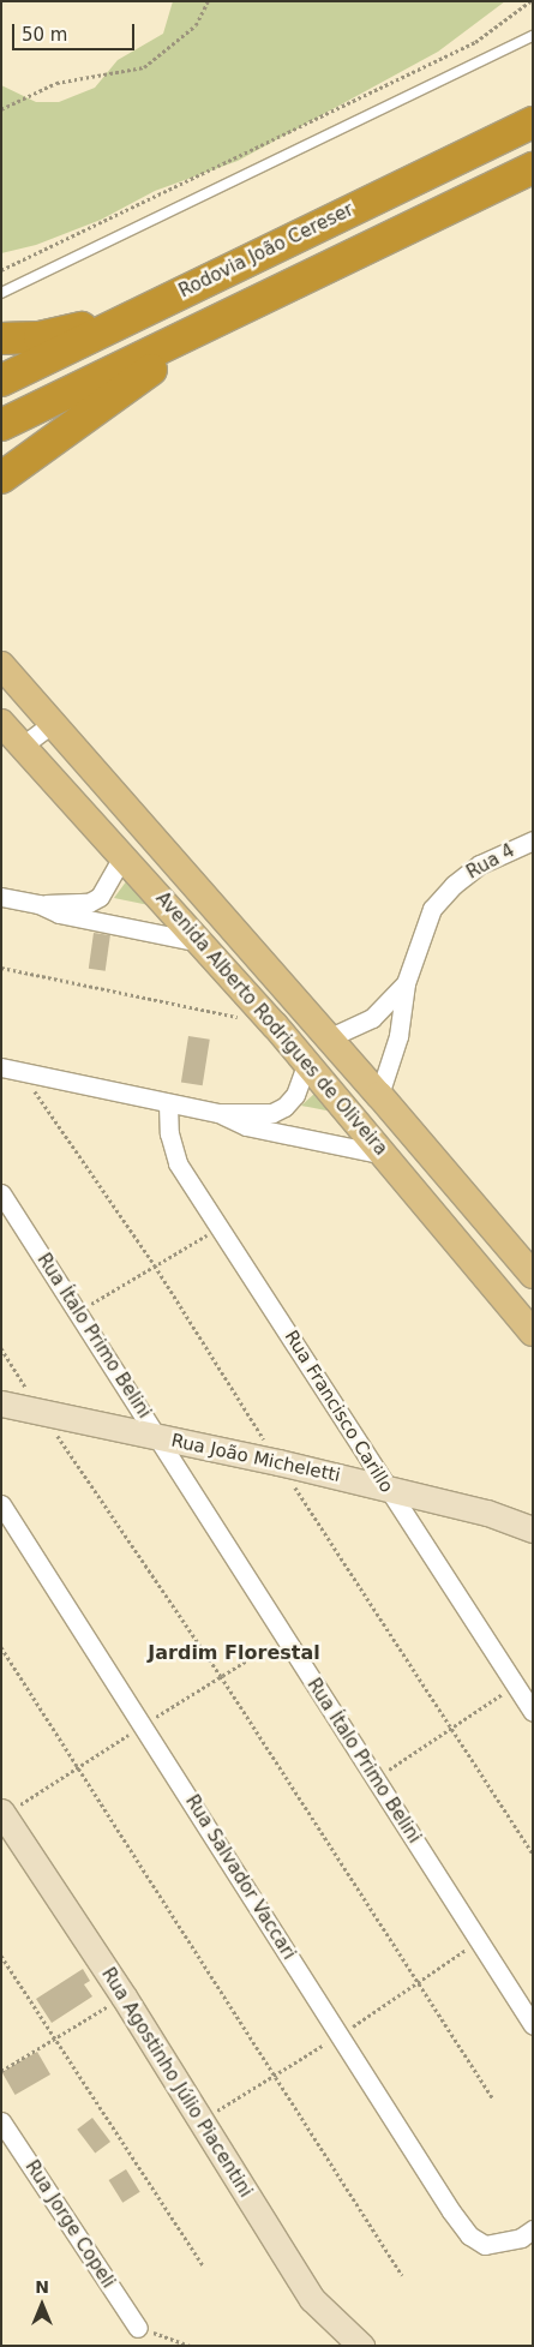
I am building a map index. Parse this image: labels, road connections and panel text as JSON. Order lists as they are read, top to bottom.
{
  "streets": {
    "highway": ["Rodovia João Cereser"],
    "main road": ["Avenida Alberto Rodrigues de Oliveira"],
    "street": [
      "Rua 4",
      "Rua Ítalo Primo Belini",
      "Rua Francisco Carillo",
      "Rua João Micheletti",
      "Rua Salvador Vaccari",
      "Rua Agostinho Júlio Piacentini",
      "Rua Jorge Copeli"
    ]
  },
  "crossings": [
    ["Rua 4", "Avenida Alberto Rodrigues de Oliveira"],
    ["Rua Ítalo Primo Belini", "Rua João Micheletti"],
    ["Rua Francisco Carillo", "Rua João Micheletti"]
  ],
  "districts": ["Jardim Florestal"],
  "scale_bar": "50 m",
  "north": "top"
}
